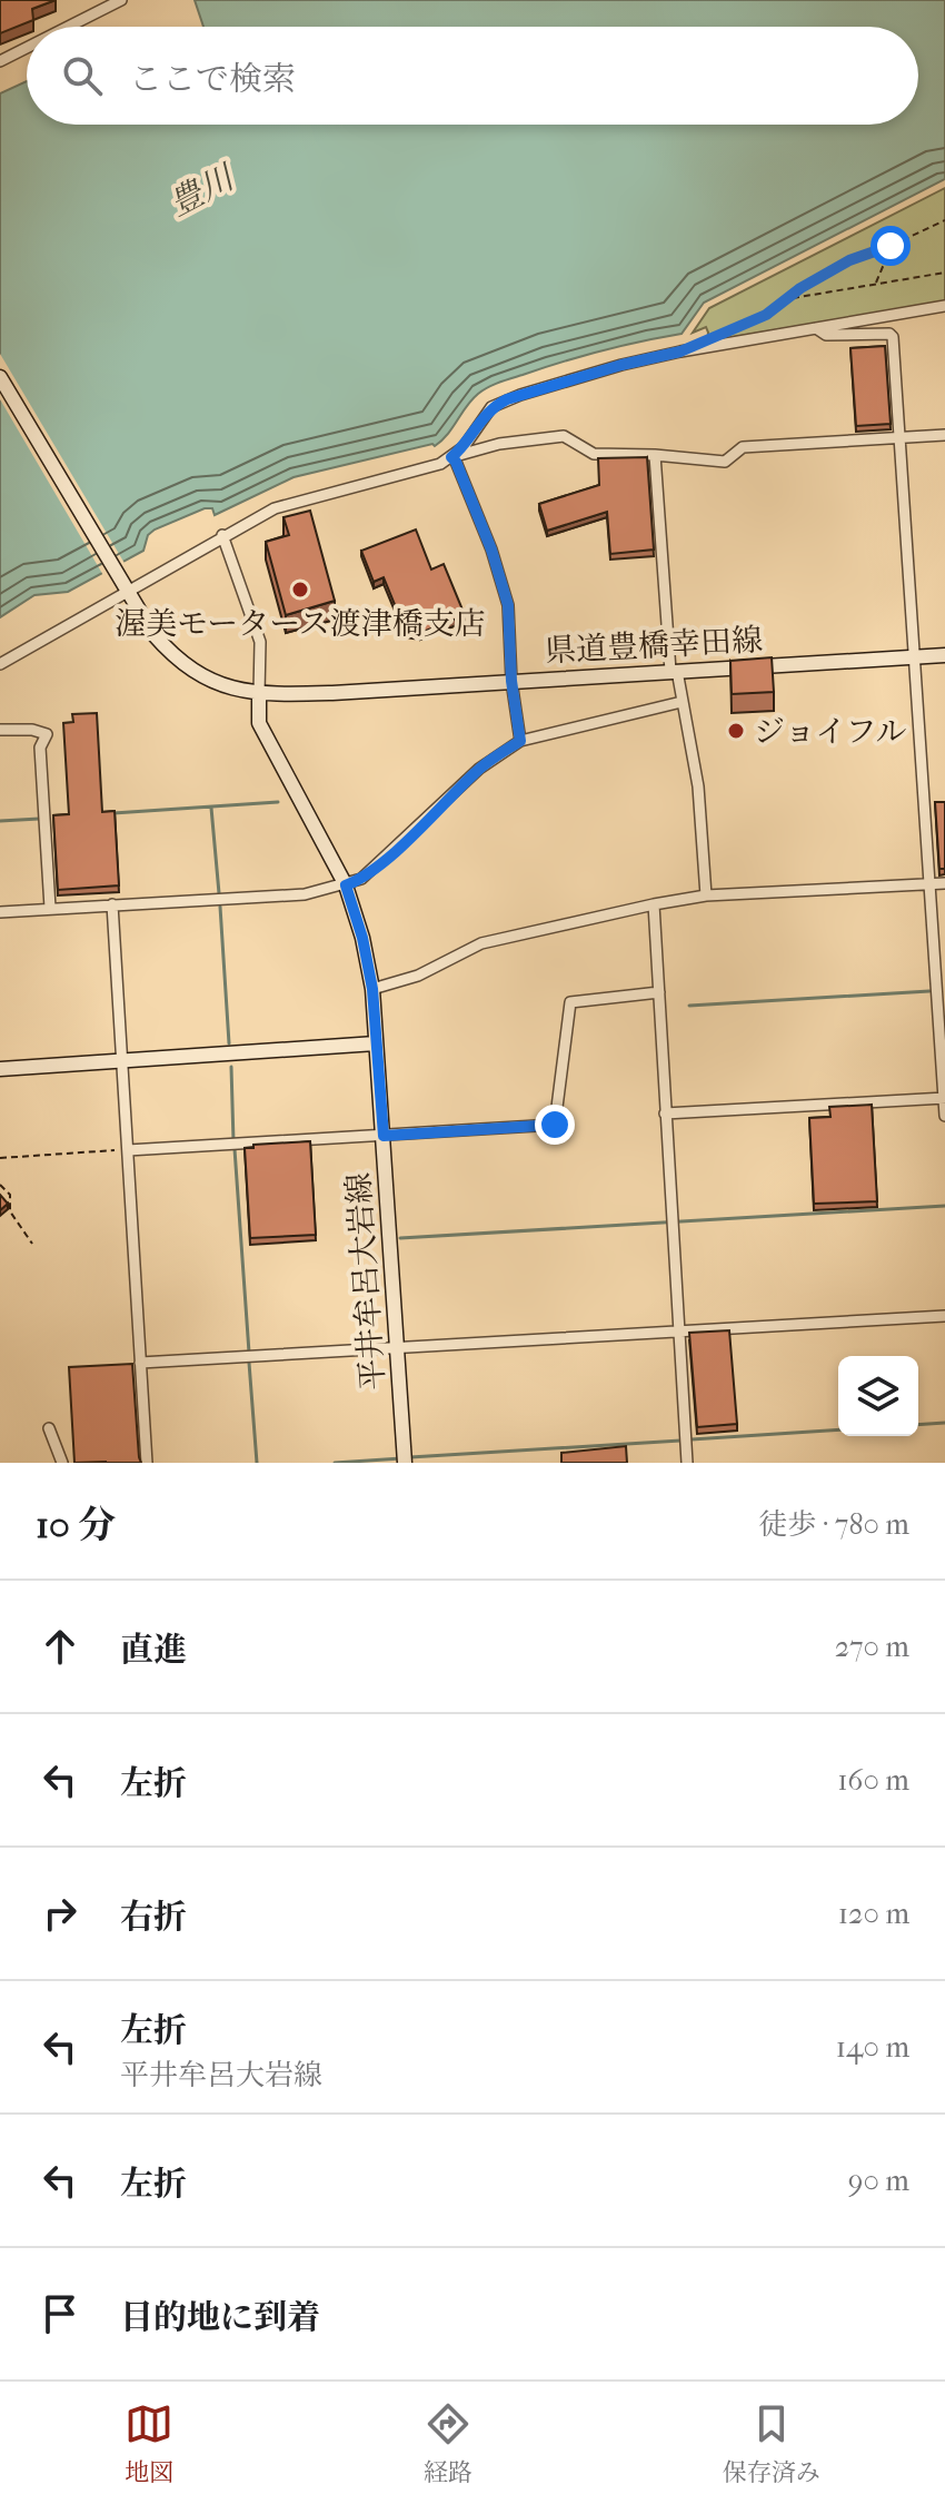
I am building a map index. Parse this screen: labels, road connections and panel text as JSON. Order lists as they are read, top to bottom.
{
  "streets": {
    "main road": ["県道豊橋幸田線", "平井牟呂大岩線"]
  },
  "crossings": [
    ["県道豊橋幸田線", "平井牟呂大岩線"]
  ],
  "water": ["豊川"],
  "places": ["渥美モータース渡津橋支店", "ジョイフル"],
  "page": {
    "search": "ここで検索",
    "heading": ["10 分", "徒歩 · 780 m"],
    "list": [
      ["直進", "270 m"],
      ["左折", "160 m"],
      ["右折", "120 m"],
      ["左折", "平井牟呂大岩線", "140 m"],
      ["左折", "90 m"],
      "目的地に到着"
    ],
    "nav": ["地図", "経路", "保存済み"]
  }
}
